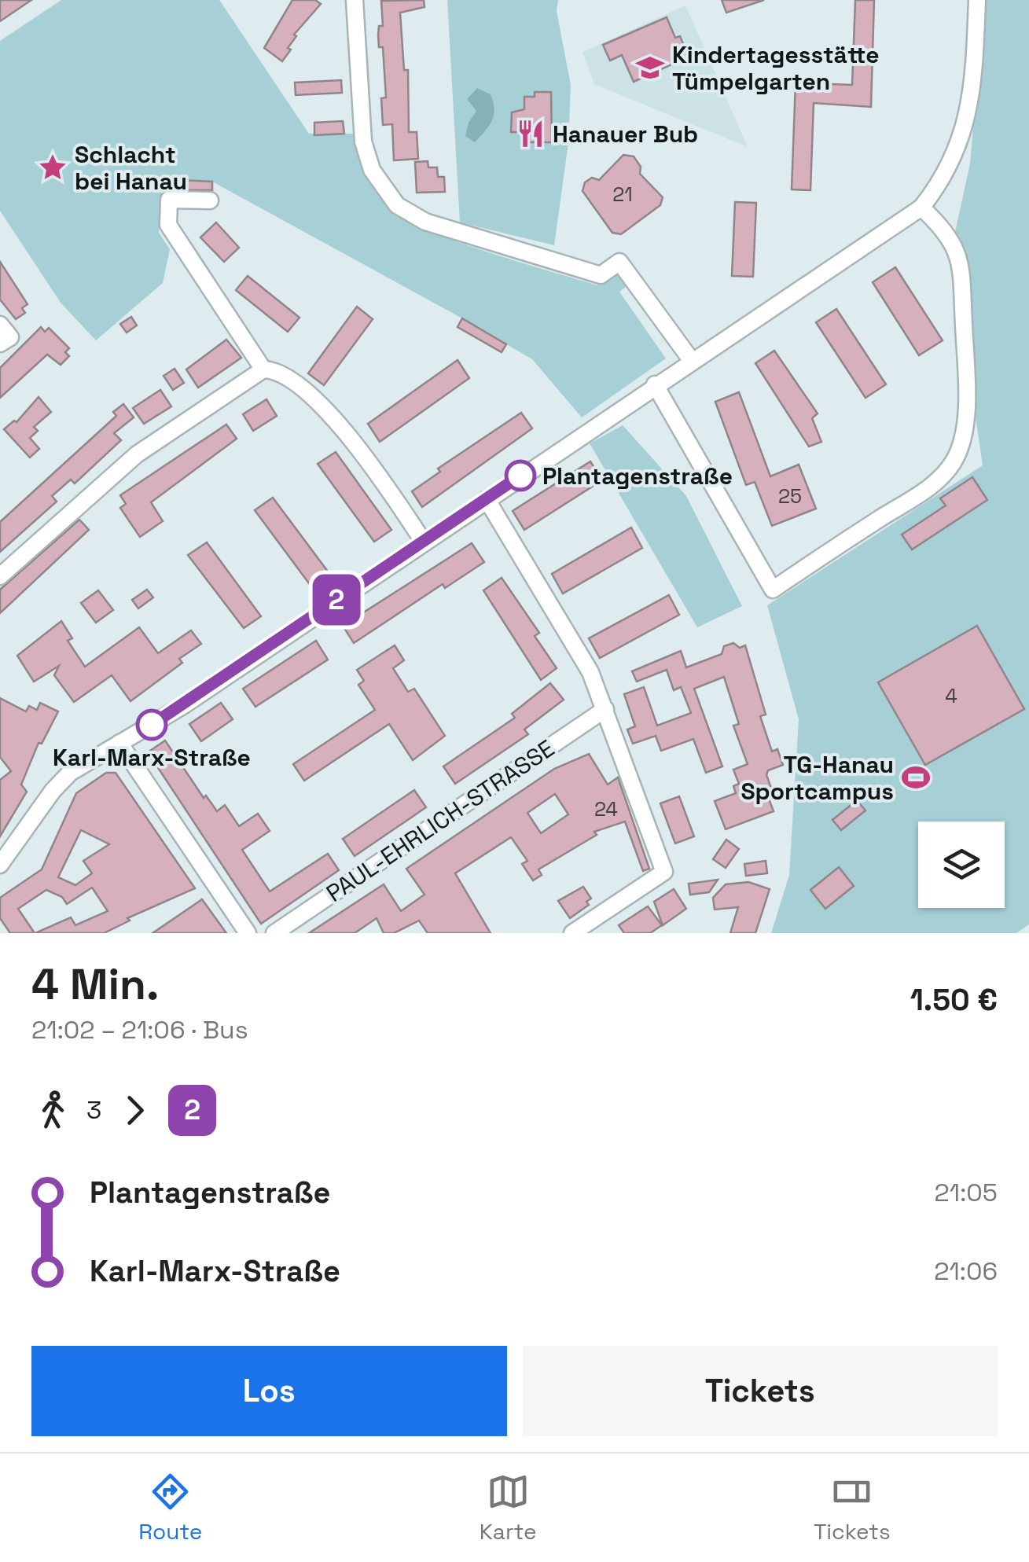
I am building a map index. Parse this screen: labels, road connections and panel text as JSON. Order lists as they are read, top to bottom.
{
  "streets": {
    "street": ["PAUL-EHRLICH-STRASSE"]
  },
  "places": {
    "school or university": ["Kindertagesstätte Tümpelgarten"],
    "restaurant": ["Hanauer Bub"],
    "place": ["Schlacht bei Hanau"],
    "other": ["Plantagenstraße", "Karl-Marx-Straße"],
    "sports": ["TG-Hanau Sportcampus"]
  },
  "lines": ["bus line 2"],
  "house_numbers": [
    "21",
    "25",
    "4",
    "24"
  ],
  "page": {
    "on_map": "2",
    "heading": ["4 Min.", "21:02 – 21:06 · Bus", "1.50 €"],
    "legs": ["3", "2"],
    "list": [
      {
        "name": "Plantagenstraße",
        "value": "21:05"
      },
      {
        "name": "Karl-Marx-Straße",
        "value": "21:06"
      }
    ],
    "buttons": ["Los", "Tickets"],
    "tabs": ["Route", "Karte", "Tickets"]
  }
}
